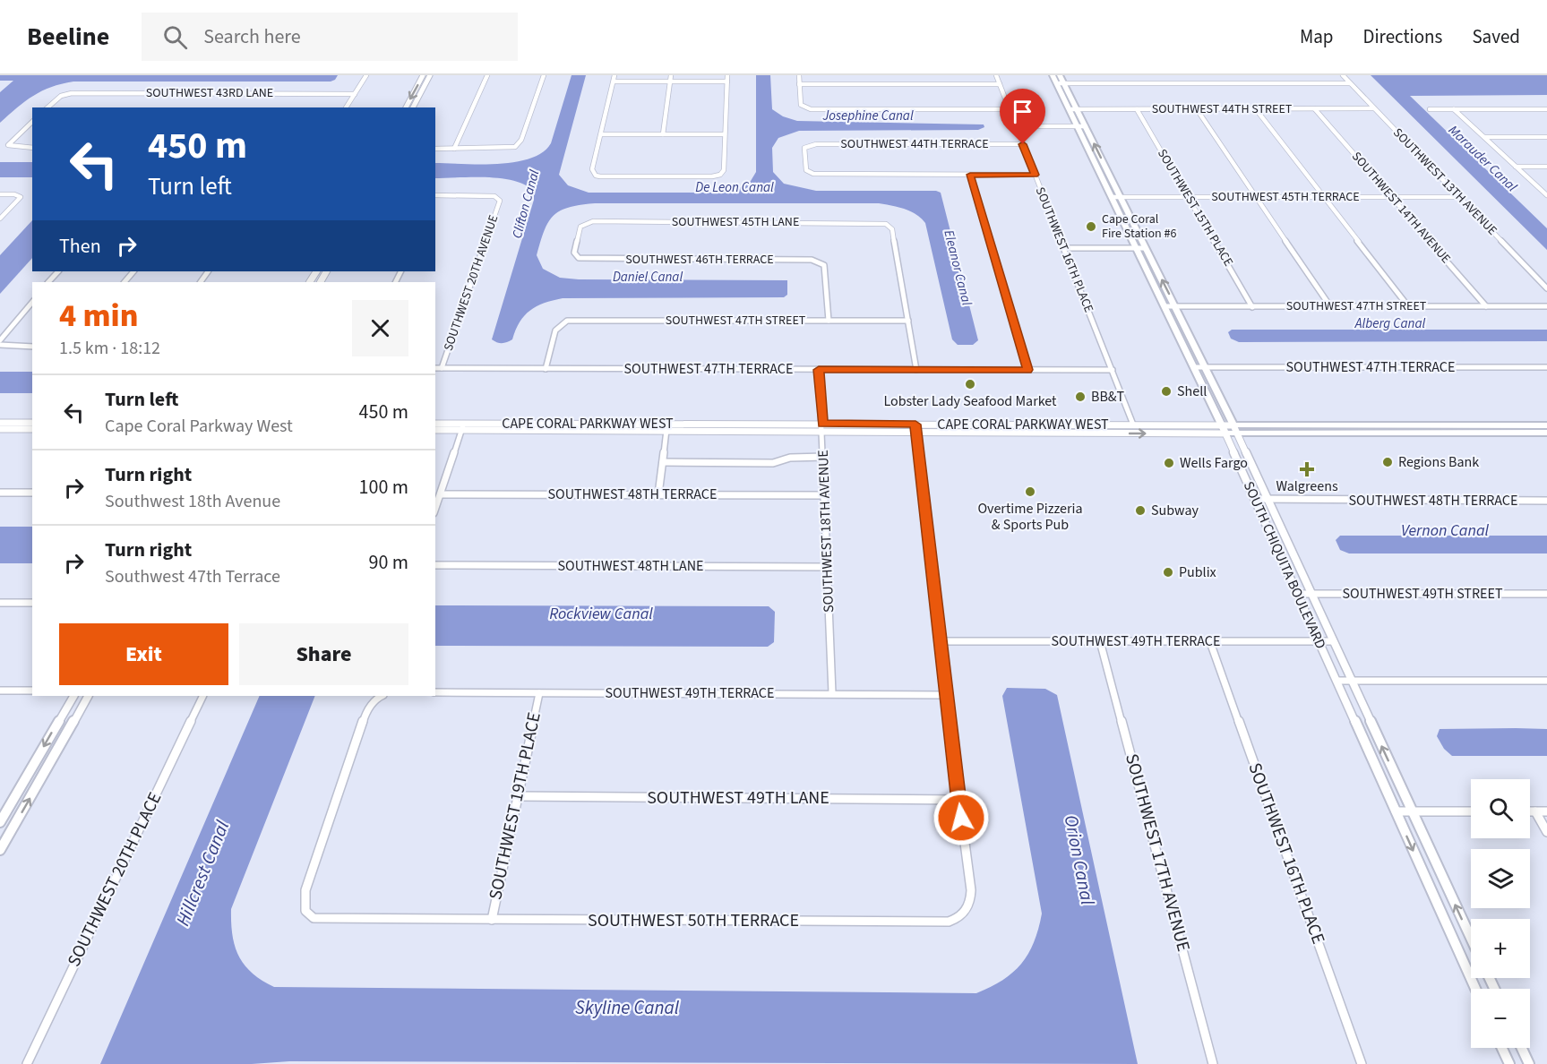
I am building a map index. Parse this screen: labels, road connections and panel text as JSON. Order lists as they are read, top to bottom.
{
  "streets": {
    "main road": ["CAPE CORAL PARKWAY WEST", "SOUTH CHIQUITA BOULEVARD"],
    "street": [
      "SOUTHWEST 43RD LANE",
      "SOUTHWEST 44TH STREET",
      "SOUTHWEST 44TH TERRACE",
      "SOUTHWEST 13TH AVENUE",
      "SOUTHWEST 45TH TERRACE",
      "SOUTHWEST 15TH PLACE",
      "SOUTHWEST 14TH AVENUE",
      "SOUTHWEST 45TH LANE",
      "SOUTHWEST 16TH PLACE",
      "SOUTHWEST 46TH TERRACE",
      "SOUTHWEST 20TH AVENUE",
      "SOUTHWEST 47TH STREET",
      "SOUTHWEST 47TH TERRACE",
      "SOUTHWEST 48TH TERRACE",
      "SOUTHWEST 18TH AVENUE",
      "SOUTHWEST 48TH LANE",
      "SOUTHWEST 49TH STREET",
      "SOUTHWEST 49TH TERRACE",
      "SOUTHWEST 49TH LANE",
      "SOUTHWEST 19TH PLACE",
      "SOUTHWEST 17TH AVENUE",
      "SOUTHWEST 20TH PLACE",
      "SOUTHWEST 50TH TERRACE"
    ]
  },
  "crossings": [
    ["SOUTHWEST 44TH STREET", "SOUTHWEST 13TH AVENUE"],
    ["SOUTHWEST 44TH STREET", "SOUTHWEST 15TH PLACE"],
    ["SOUTHWEST 44TH STREET", "SOUTHWEST 14TH AVENUE"],
    ["SOUTHWEST 44TH STREET", "SOUTH CHIQUITA BOULEVARD"],
    ["SOUTHWEST 44TH TERRACE", "SOUTHWEST 16TH PLACE"],
    ["SOUTHWEST 13TH AVENUE", "SOUTHWEST 45TH TERRACE"],
    ["SOUTHWEST 45TH TERRACE", "SOUTHWEST 15TH PLACE"],
    ["SOUTHWEST 45TH TERRACE", "SOUTHWEST 14TH AVENUE"],
    ["SOUTHWEST 45TH TERRACE", "SOUTH CHIQUITA BOULEVARD"],
    ["SOUTHWEST 15TH PLACE", "SOUTHWEST 47TH STREET"],
    ["SOUTHWEST 14TH AVENUE", "SOUTHWEST 47TH STREET"],
    ["SOUTHWEST 45TH LANE", "SOUTHWEST 46TH TERRACE"],
    ["SOUTHWEST 45TH LANE", "SOUTHWEST 47TH STREET"],
    ["SOUTHWEST 16TH PLACE", "SOUTHWEST 47TH TERRACE"],
    ["SOUTHWEST 16TH PLACE", "CAPE CORAL PARKWAY WEST"],
    ["SOUTHWEST 16TH PLACE", "SOUTHWEST 49TH TERRACE"],
    ["SOUTHWEST 46TH TERRACE", "SOUTHWEST 47TH STREET"],
    ["SOUTHWEST 20TH AVENUE", "SOUTHWEST 47TH TERRACE"],
    ["SOUTHWEST 47TH STREET", "SOUTHWEST 47TH TERRACE"],
    ["SOUTHWEST 47TH STREET", "SOUTH CHIQUITA BOULEVARD"],
    ["SOUTHWEST 47TH TERRACE", "SOUTHWEST 18TH AVENUE"],
    ["SOUTHWEST 47TH TERRACE", "SOUTH CHIQUITA BOULEVARD"],
    ["CAPE CORAL PARKWAY WEST", "SOUTHWEST 18TH AVENUE"],
    ["CAPE CORAL PARKWAY WEST", "SOUTH CHIQUITA BOULEVARD"],
    ["SOUTHWEST 48TH TERRACE", "SOUTHWEST 18TH AVENUE"],
    ["SOUTHWEST 48TH TERRACE", "SOUTH CHIQUITA BOULEVARD"],
    ["SOUTHWEST 18TH AVENUE", "SOUTHWEST 48TH LANE"],
    ["SOUTHWEST 18TH AVENUE", "SOUTHWEST 49TH TERRACE"],
    ["SOUTH CHIQUITA BOULEVARD", "SOUTHWEST 49TH STREET"],
    ["SOUTH CHIQUITA BOULEVARD", "SOUTHWEST 49TH TERRACE"],
    ["SOUTHWEST 49TH TERRACE", "SOUTHWEST 19TH PLACE"],
    ["SOUTHWEST 49TH TERRACE", "SOUTHWEST 17TH AVENUE"],
    ["SOUTHWEST 49TH LANE", "SOUTHWEST 19TH PLACE"],
    ["SOUTHWEST 49TH LANE", "SOUTHWEST 50TH TERRACE"],
    ["SOUTHWEST 19TH PLACE", "SOUTHWEST 50TH TERRACE"]
  ],
  "water": [
    "Josephine Canal",
    "Marauder Canal",
    "De Leon Canal",
    "Clifton Canal",
    "Eleanor Canal",
    "Daniel Canal",
    "Alberg Canal",
    "Vernon Canal",
    "Rockview Canal",
    "Orion Canal",
    "Hillcrest Canal",
    "Skyline Canal"
  ],
  "places": {
    "other": [
      "Cape Coral Fire Station #6",
      "Lobster Lady Seafood Market",
      "Shell",
      "BB&T",
      "Regions Bank",
      "Wells Fargo",
      "Overtime Pizzeria & Sports Pub",
      "Subway",
      "Publix"
    ],
    "health": ["Walgreens"]
  },
  "page": {
    "header": "Beeline",
    "search": "Search here",
    "nav": ["Map", "Directions", "Saved"],
    "turn": ["450 m", "Turn left"],
    "then": "Then",
    "heading": ["4 min", "1.5 km · 18:12"],
    "list": [
      {
        "name": "Turn left",
        "note": "Cape Coral Parkway West",
        "value": "450 m"
      },
      {
        "name": "Turn right",
        "note": "Southwest 18th Avenue",
        "value": "100 m"
      },
      {
        "name": "Turn right",
        "note": "Southwest 47th Terrace",
        "value": "90 m"
      }
    ],
    "buttons": ["Exit", "Share"],
    "map_buttons": ["+", "−"]
  }
}
